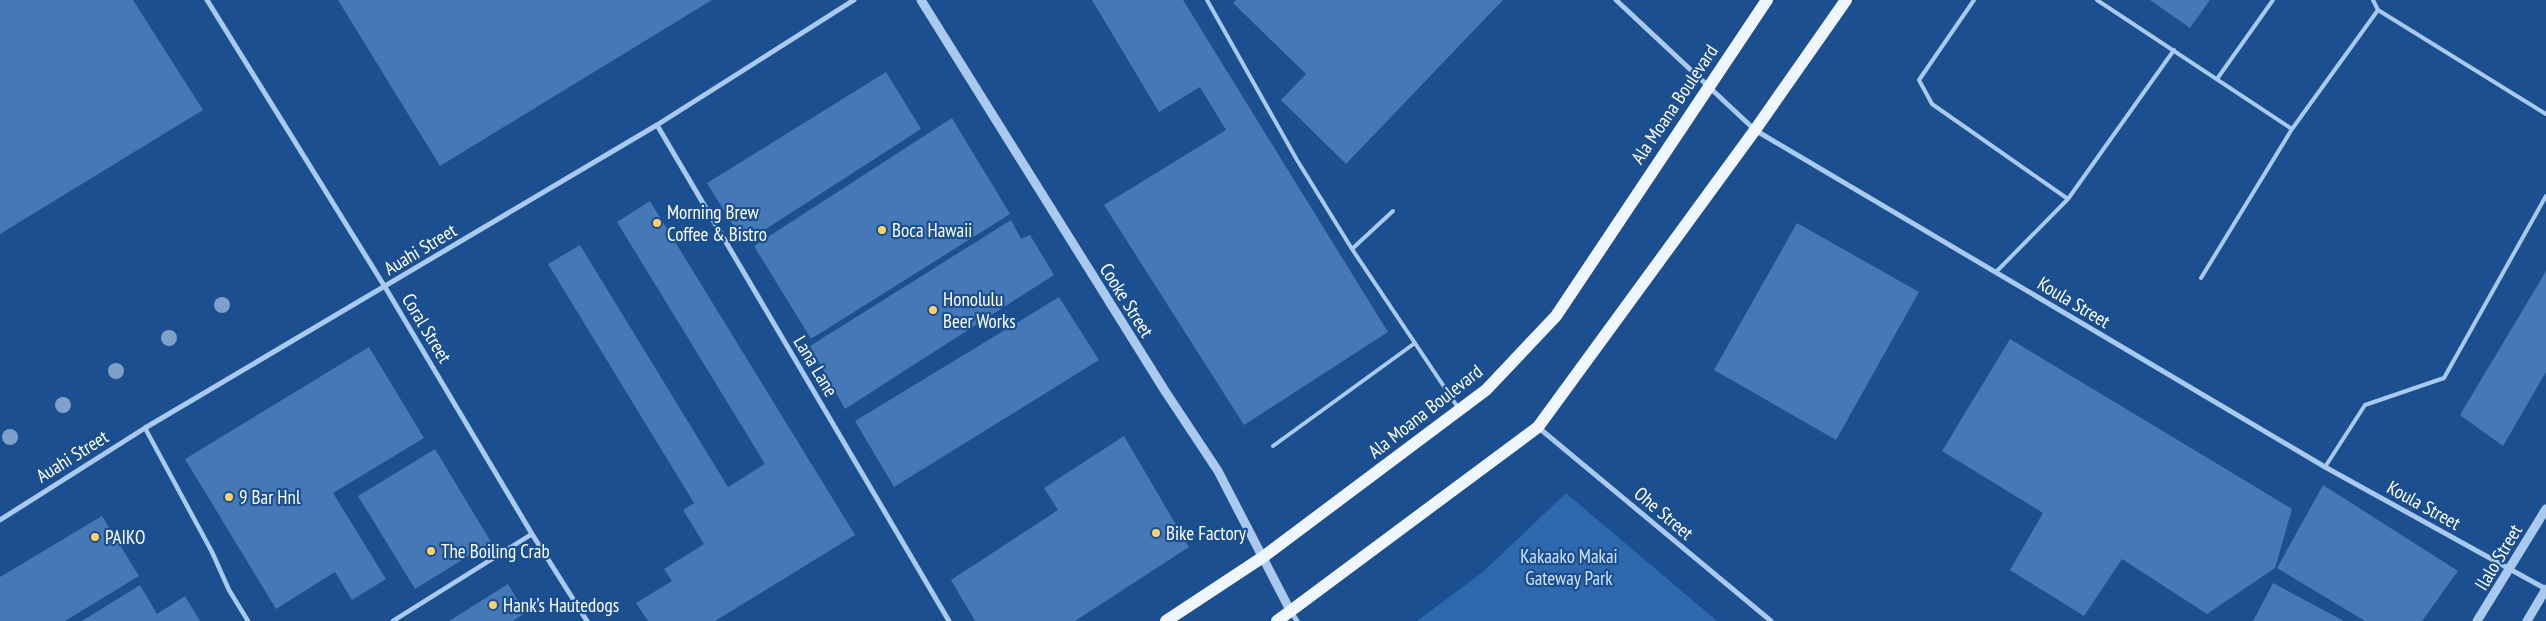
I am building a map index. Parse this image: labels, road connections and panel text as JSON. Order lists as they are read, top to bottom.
{
  "streets": {
    "main road": ["Ala Moana Boulevard"],
    "street": [
      "Auahi Street",
      "Cooke Street",
      "Koula Street",
      "Coral Street",
      "Lana Lane",
      "Ohe Street",
      "Ilalo Street"
    ]
  },
  "crossings": [
    ["Ala Moana Boulevard", "Cooke Street"],
    ["Ala Moana Boulevard", "Koula Street"],
    ["Auahi Street", "Coral Street"],
    ["Auahi Street", "Lana Lane"],
    ["Koula Street", "Ilalo Street"]
  ],
  "parks": ["Kakaako Makai Gateway Park"],
  "places": [
    "Morning Brew Coffee & Bistro",
    "Boca Hawaii",
    "Honolulu Beer Works",
    "9 Bar Hnl",
    "Bike Factory",
    "PAIKO",
    "The Boiling Crab",
    "Hank’s Hautedogs"
  ]
}
